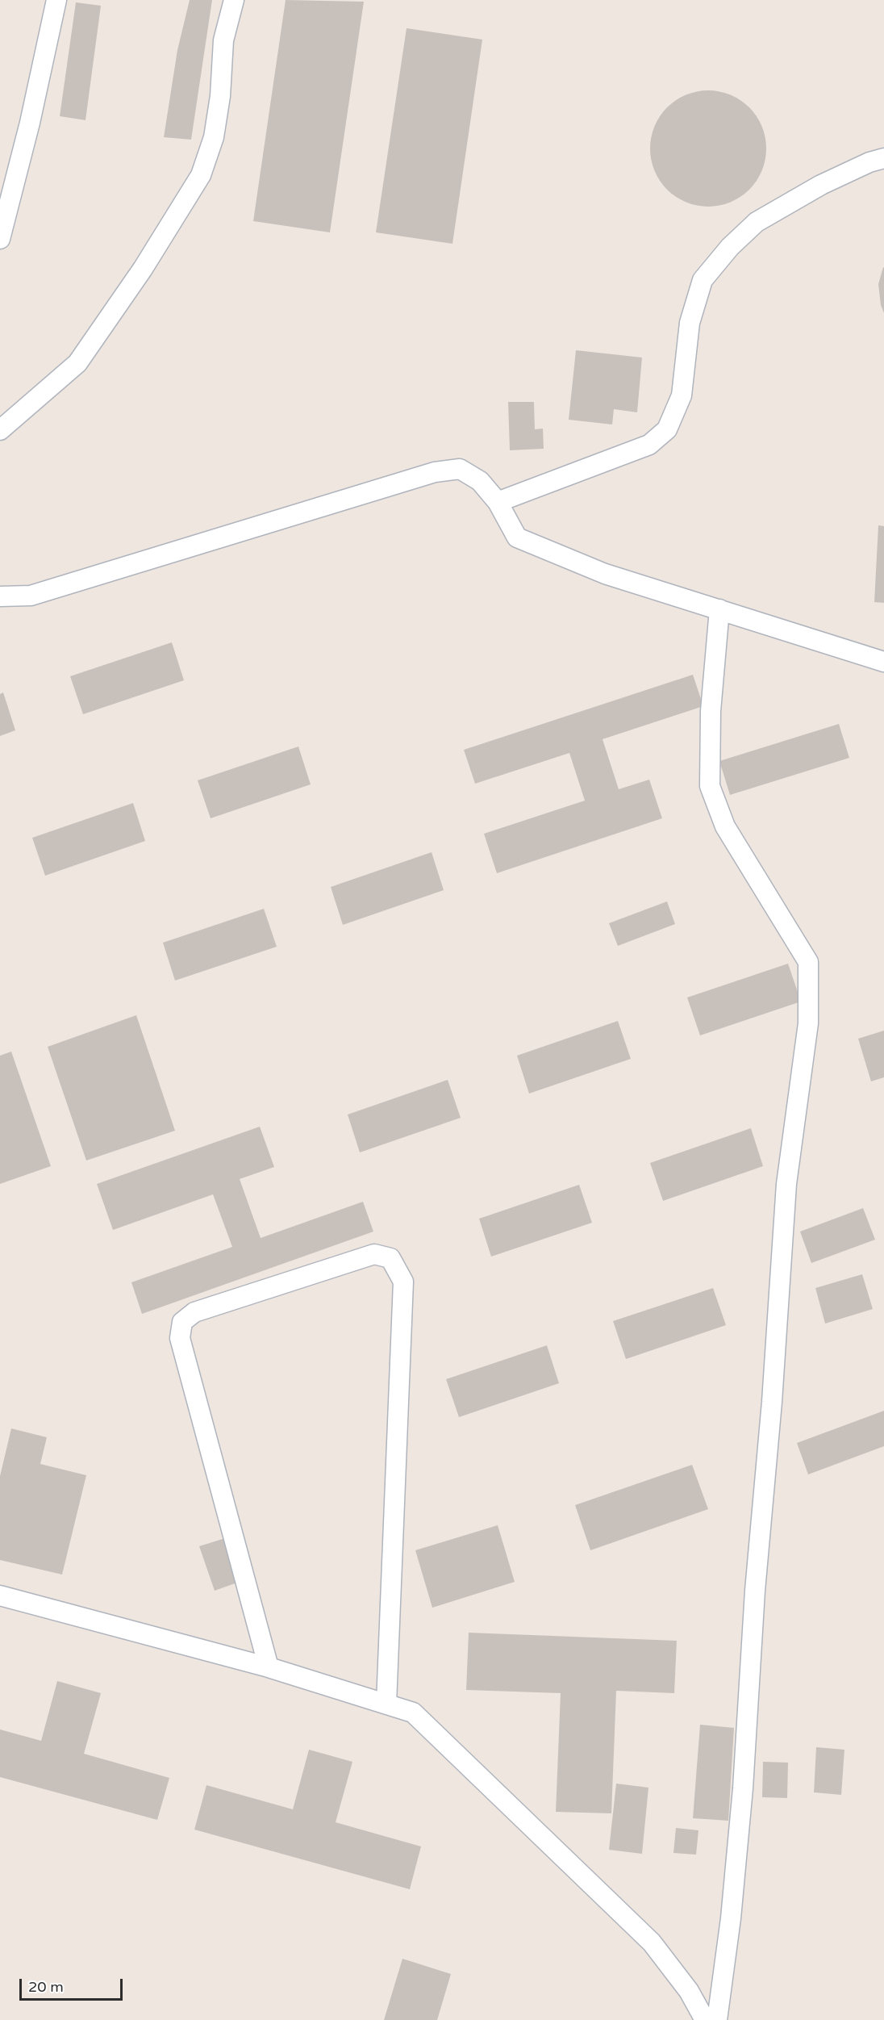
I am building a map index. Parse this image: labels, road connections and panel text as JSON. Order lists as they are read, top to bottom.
{
  "scale_bar": "20 m"
}
